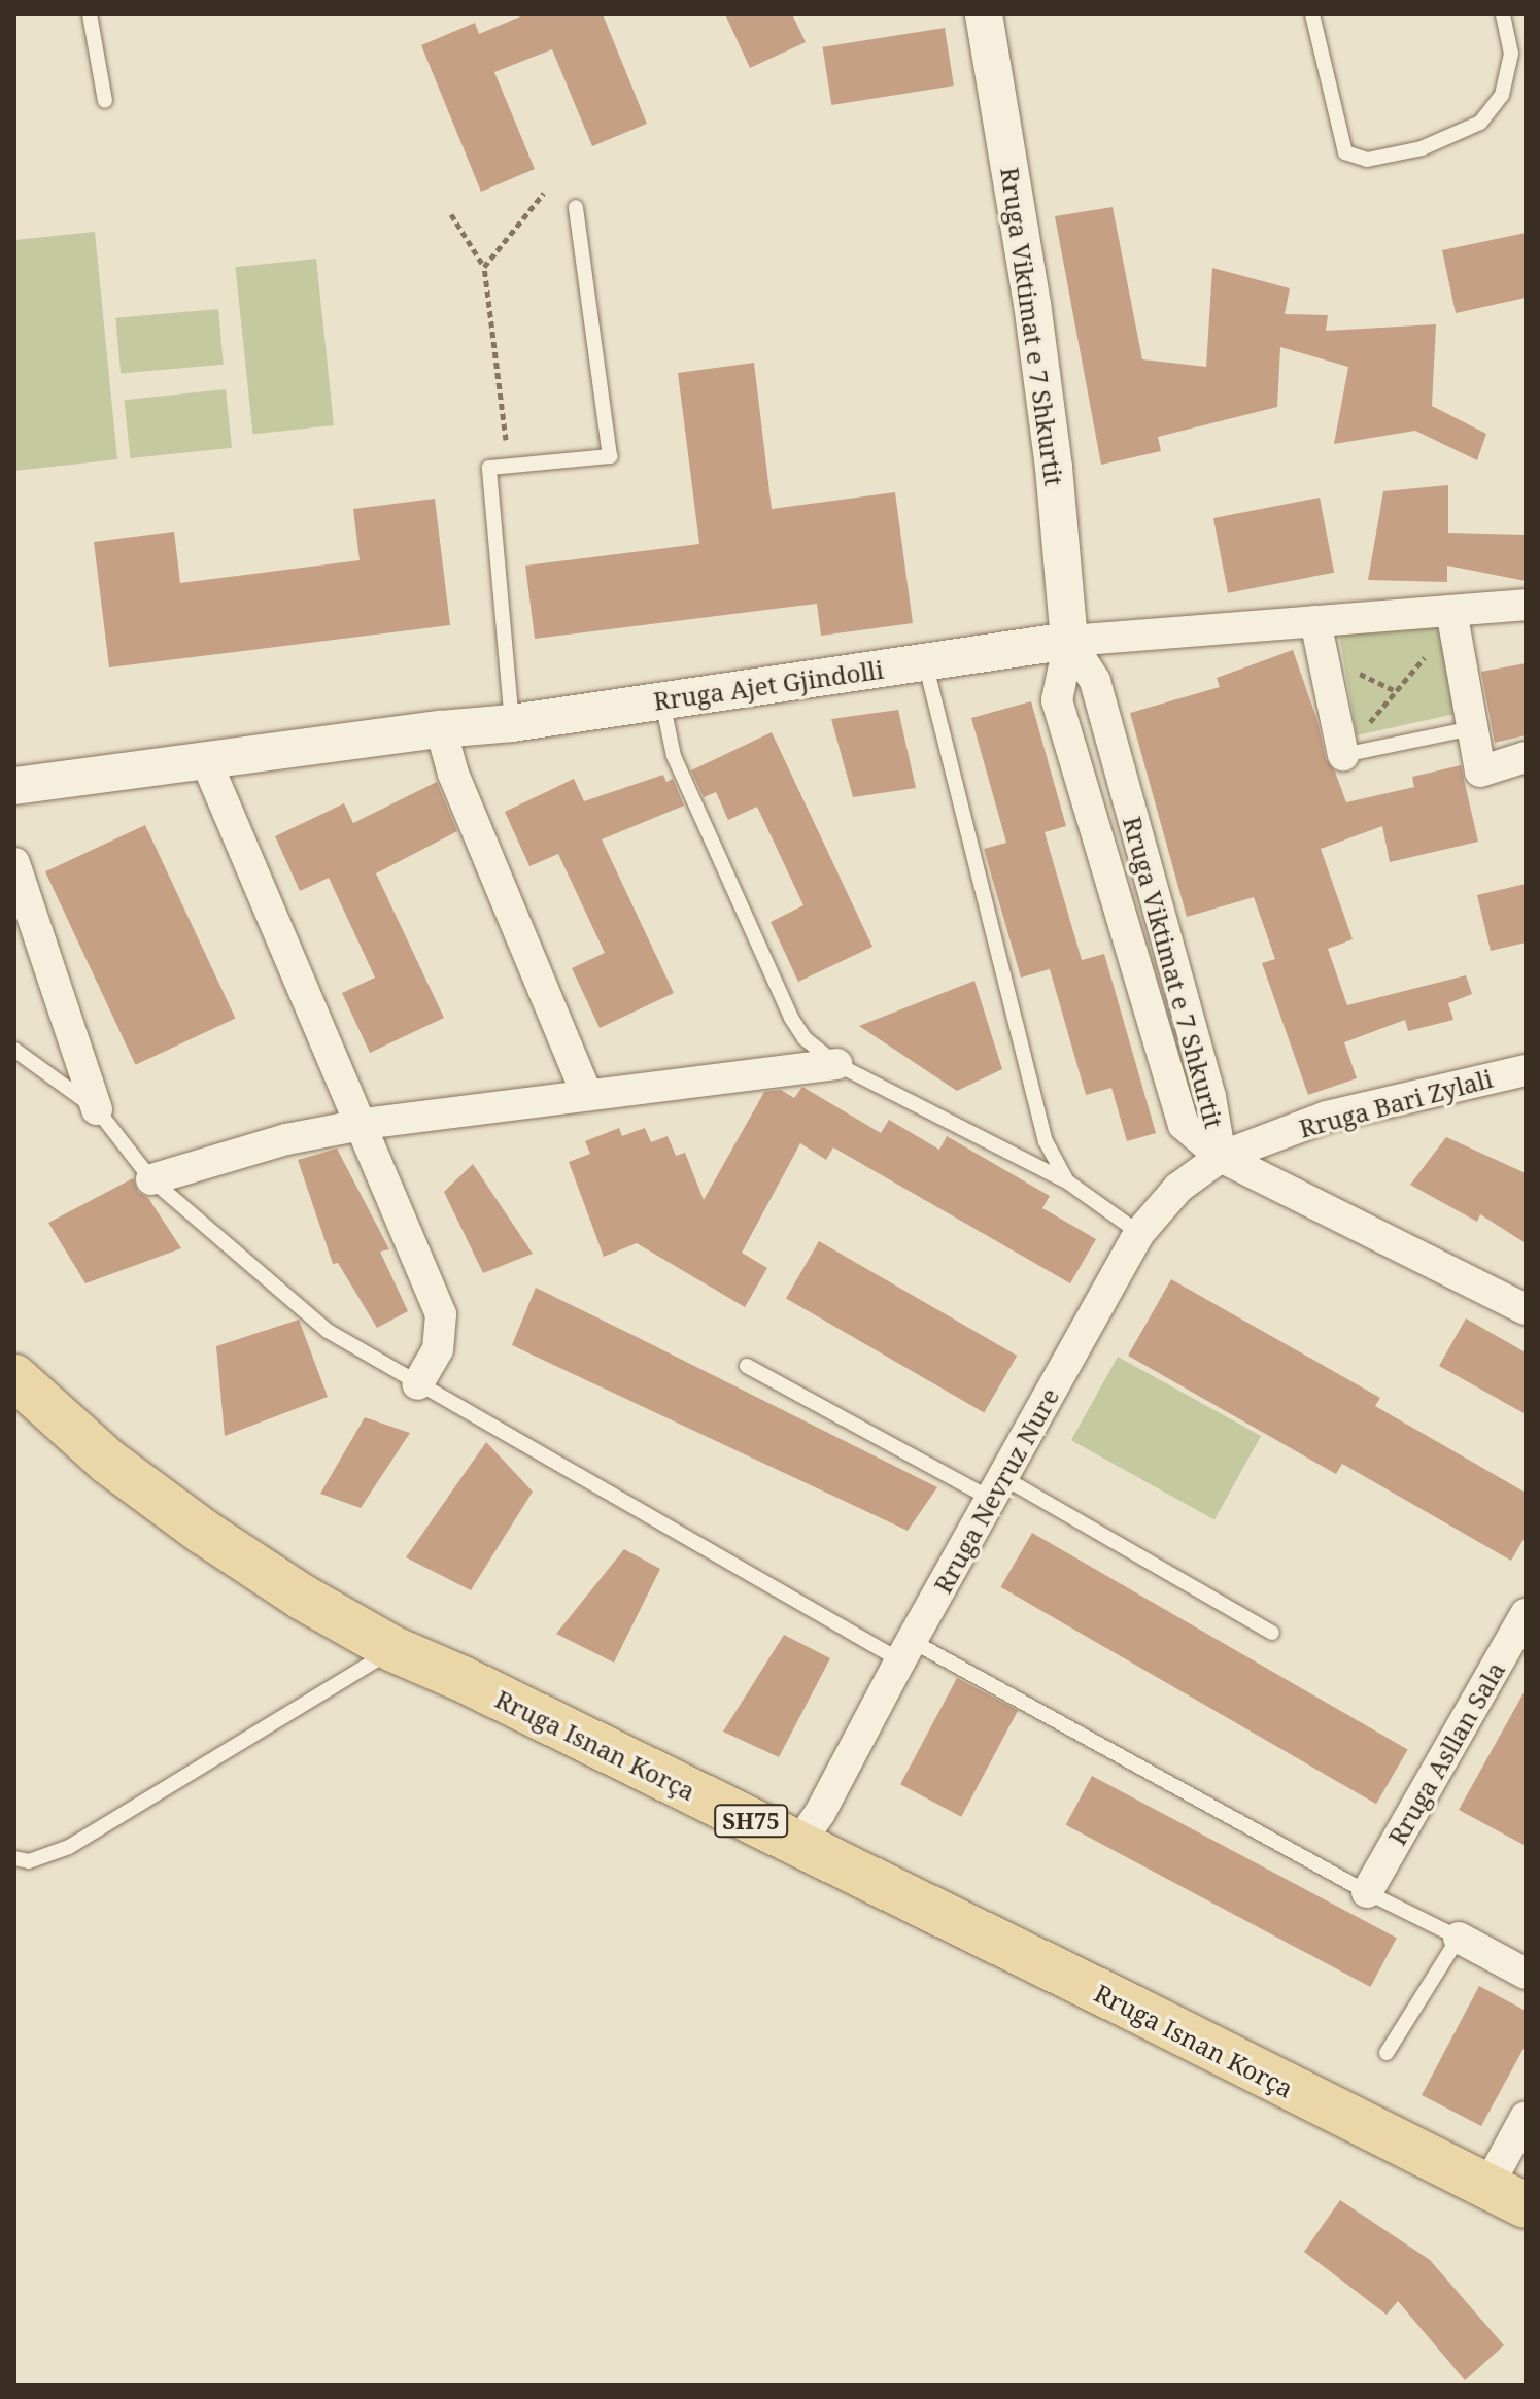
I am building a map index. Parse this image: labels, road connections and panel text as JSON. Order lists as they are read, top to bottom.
{
  "streets": {
    "main road": ["Rruga Isnan Korça", "SH75"],
    "street": [
      "Rruga Viktimat e 7 Shkurtit",
      "Rruga Ajet Gjindolli",
      "Rruga Bari Zylali",
      "Rruga Nevruz Nure",
      "Rruga Asllan Sala"
    ]
  },
  "crossings": [
    ["Rruga Viktimat e 7 Shkurtit", "Rruga Ajet Gjindolli"],
    ["Rruga Viktimat e 7 Shkurtit", "Rruga Bari Zylali"],
    ["Rruga Viktimat e 7 Shkurtit", "Rruga Nevruz Nure"],
    ["Rruga Bari Zylali", "Rruga Nevruz Nure"],
    ["Rruga Nevruz Nure", "Rruga Isnan Korça"]
  ]
}
